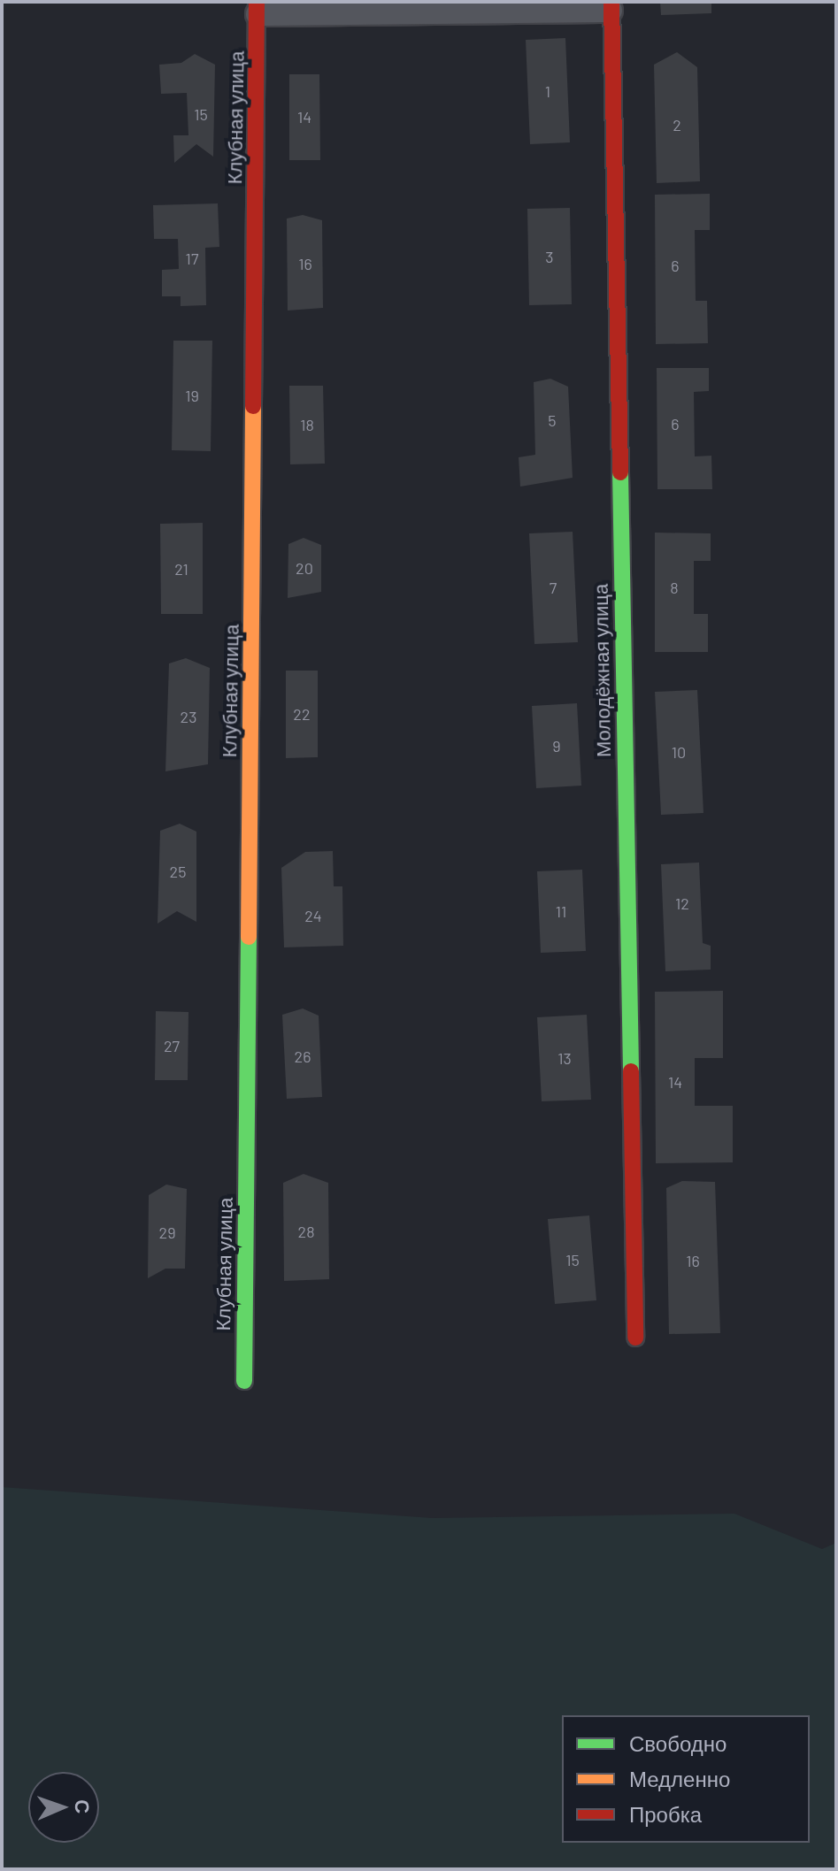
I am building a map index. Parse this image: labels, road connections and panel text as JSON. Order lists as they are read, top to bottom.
{
  "streets": {
    "street": ["Клубная улица", "Молодёжная улица"]
  },
  "house_numbers": [
    "1",
    "15",
    "14",
    "2",
    "3",
    "17",
    "16",
    "6",
    "19",
    "5",
    "6",
    "18",
    "20",
    "21",
    "7",
    "8",
    "22",
    "23",
    "9",
    "10",
    "25",
    "12",
    "11",
    "24",
    "27",
    "26",
    "13",
    "14",
    "28",
    "29",
    "15",
    "16"
  ],
  "legend": ["Свободно", "Медленно", "Пробка"],
  "north": "right"
}
